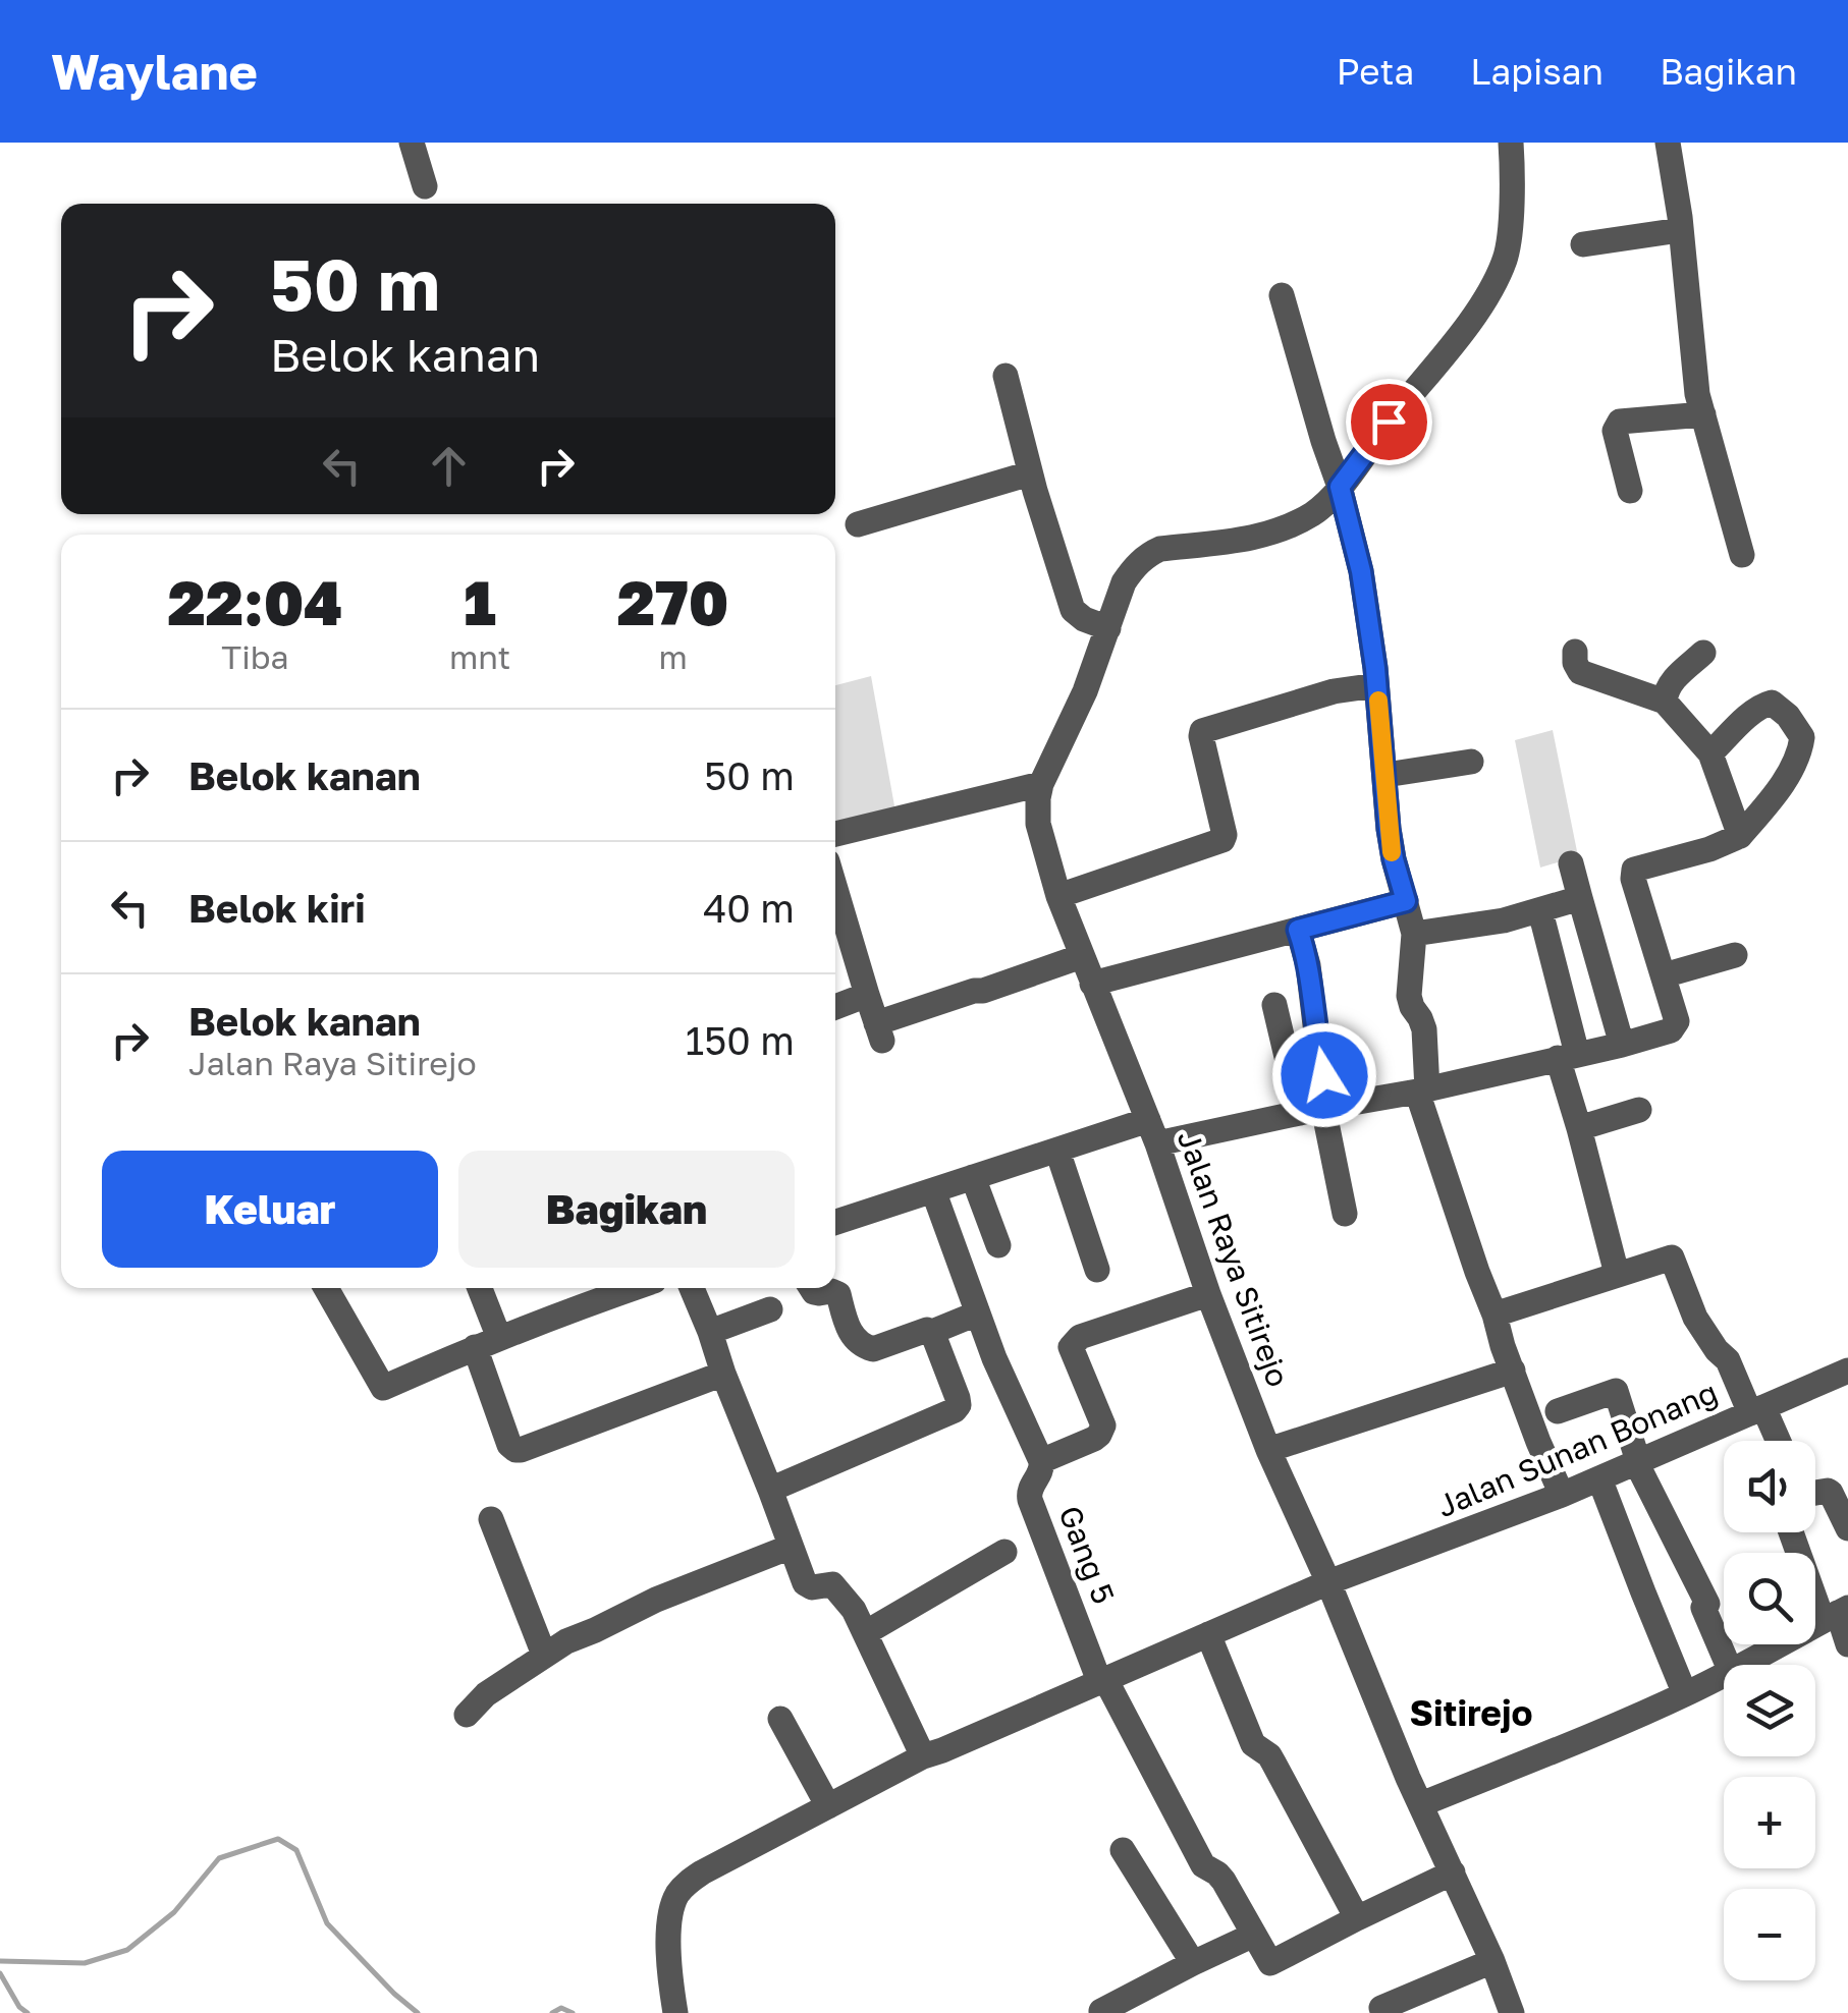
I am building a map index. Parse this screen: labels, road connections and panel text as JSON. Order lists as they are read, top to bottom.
{
  "streets": {
    "street": ["Jalan Raya Sitirejo", "Jalan Sunan Bonang", "Gang 5"]
  },
  "crossings": [
    ["Jalan Raya Sitirejo", "Jalan Sunan Bonang"]
  ],
  "districts": ["Sitirejo"],
  "page": {
    "header": "Waylane",
    "nav": ["Peta", "Lapisan", "Bagikan"],
    "turn": ["50 m", "Belok kanan"],
    "eta": [
      "22:04",
      "Tiba",
      "1",
      "mnt",
      "270",
      "m"
    ],
    "list": [
      {
        "name": "Belok kanan",
        "value": "50 m"
      },
      {
        "name": "Belok kiri",
        "value": "40 m"
      },
      {
        "name": "Belok kanan",
        "note": "Jalan Raya Sitirejo",
        "value": "150 m"
      }
    ],
    "buttons": ["Keluar", "Bagikan"],
    "map_buttons": ["+", "−"]
  }
}
